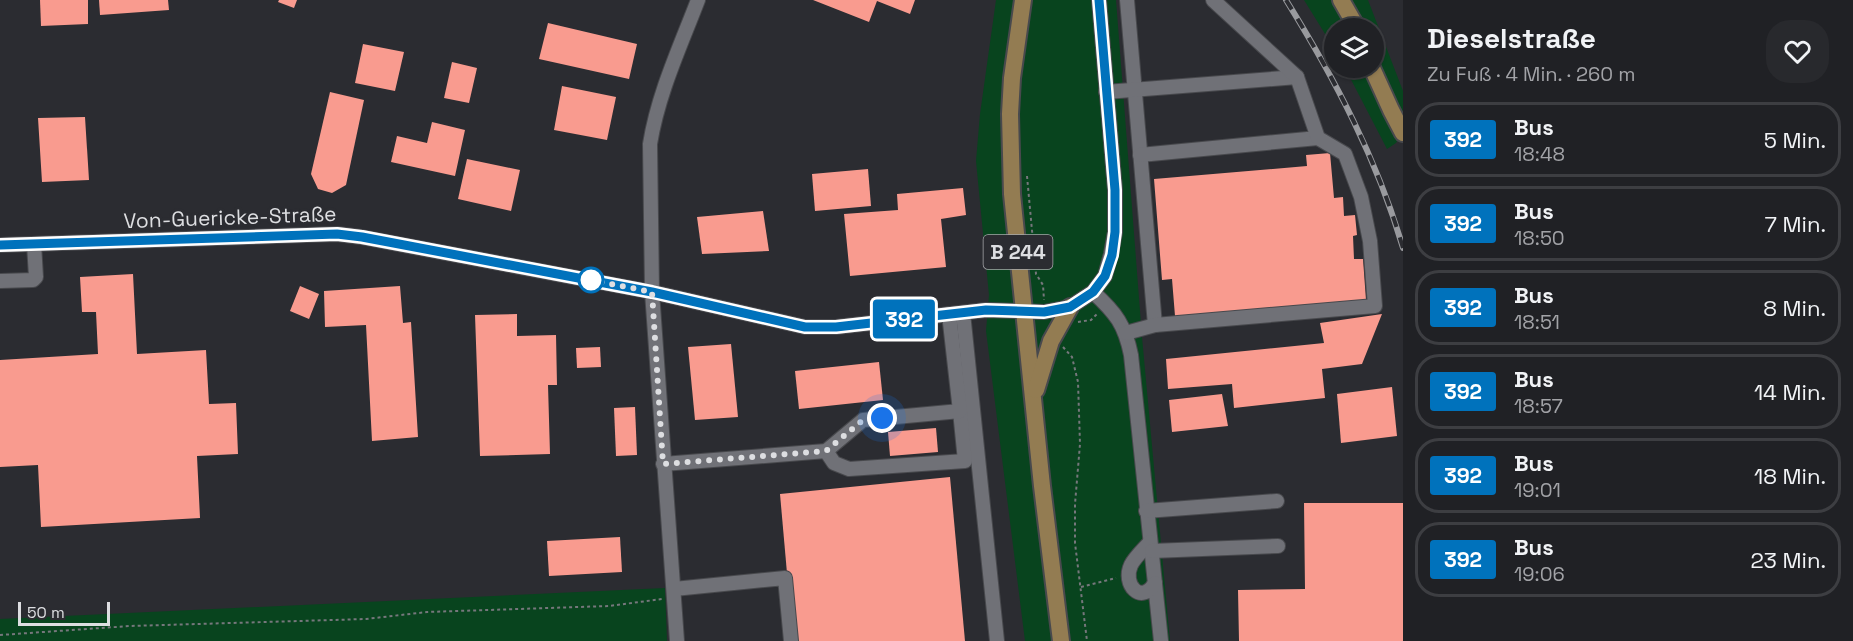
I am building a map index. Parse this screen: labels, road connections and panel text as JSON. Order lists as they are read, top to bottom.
{
  "streets": {
    "main road": ["B 244"],
    "street": ["Von-Guericke-Straße"]
  },
  "crossings": [
    ["Von-Guericke-Straße", "B 244"]
  ],
  "lines": ["bus line 392"],
  "scale_bar": "50 m",
  "page": {
    "on_map": "392",
    "heading": ["Dieselstraße", "Zu Fuß · 4 Min. · 260 m"],
    "list": [
      {
        "mark": "392",
        "name": "Bus",
        "note": "18:48",
        "value": "5 Min."
      },
      {
        "mark": "392",
        "name": "Bus",
        "note": "18:50",
        "value": "7 Min."
      },
      {
        "mark": "392",
        "name": "Bus",
        "note": "18:51",
        "value": "8 Min."
      },
      {
        "mark": "392",
        "name": "Bus",
        "note": "18:57",
        "value": "14 Min."
      },
      {
        "mark": "392",
        "name": "Bus",
        "note": "19:01",
        "value": "18 Min."
      },
      {
        "mark": "392",
        "name": "Bus",
        "note": "19:06",
        "value": "23 Min."
      }
    ],
    "scale": "50 m"
  }
}
